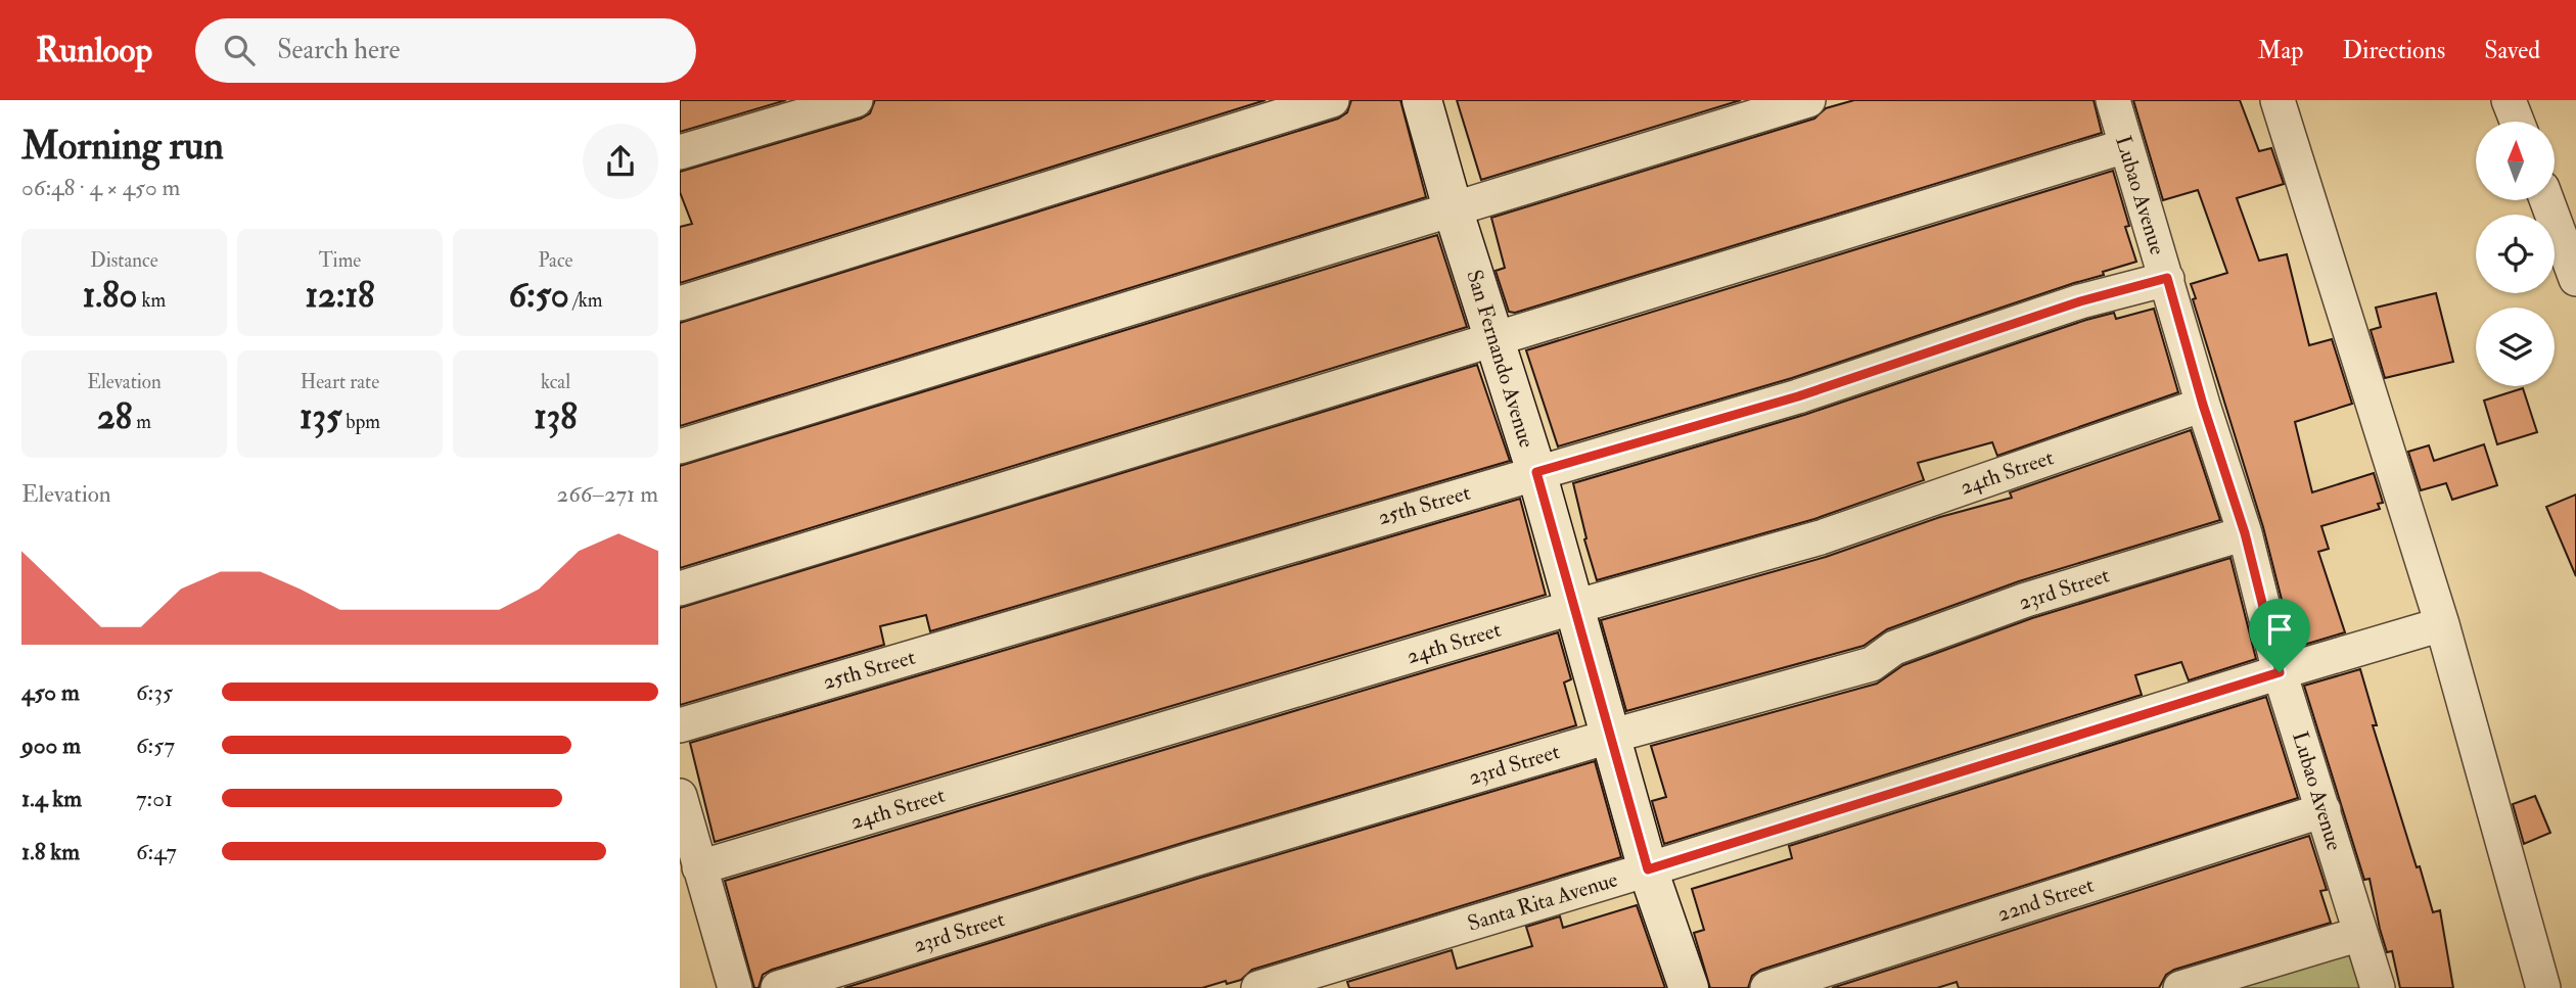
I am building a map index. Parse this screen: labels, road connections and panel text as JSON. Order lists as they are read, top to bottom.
{
  "streets": {
    "main road": ["San Fernando Avenue"],
    "street": [
      "Lubao Avenue",
      "24th Street",
      "25th Street",
      "23rd Street",
      "22nd Street",
      "Santa Rita Avenue"
    ]
  },
  "crossings": [
    ["Lubao Avenue", "24th Street"],
    ["Lubao Avenue", "25th Street"],
    ["Lubao Avenue", "23rd Street"],
    ["Lubao Avenue", "22nd Street"],
    ["Lubao Avenue", "Santa Rita Avenue"],
    ["San Fernando Avenue", "24th Street"],
    ["San Fernando Avenue", "25th Street"],
    ["San Fernando Avenue", "23rd Street"],
    ["San Fernando Avenue", "Santa Rita Avenue"]
  ],
  "north": "top",
  "page": {
    "header": "Runloop",
    "search": "Search here",
    "nav": ["Map", "Directions", "Saved"],
    "heading": ["Morning run", "06:48 · 4 × 450 m"],
    "stats": [
      ["Distance", "1.80 km"],
      ["Time", "12:18"],
      ["Pace", "6:50 /km"],
      ["Elevation", "28 m"],
      ["Heart rate", "135 bpm"],
      ["kcal", "138"]
    ],
    "chart": ["Elevation", "266–271 m"],
    "list": [
      {
        "name": "450 m",
        "note": "6:35"
      },
      {
        "name": "900 m",
        "note": "6:57"
      },
      {
        "name": "1.4 km",
        "note": "7:01"
      },
      {
        "name": "1.8 km",
        "note": "6:47"
      }
    ]
  }
}
